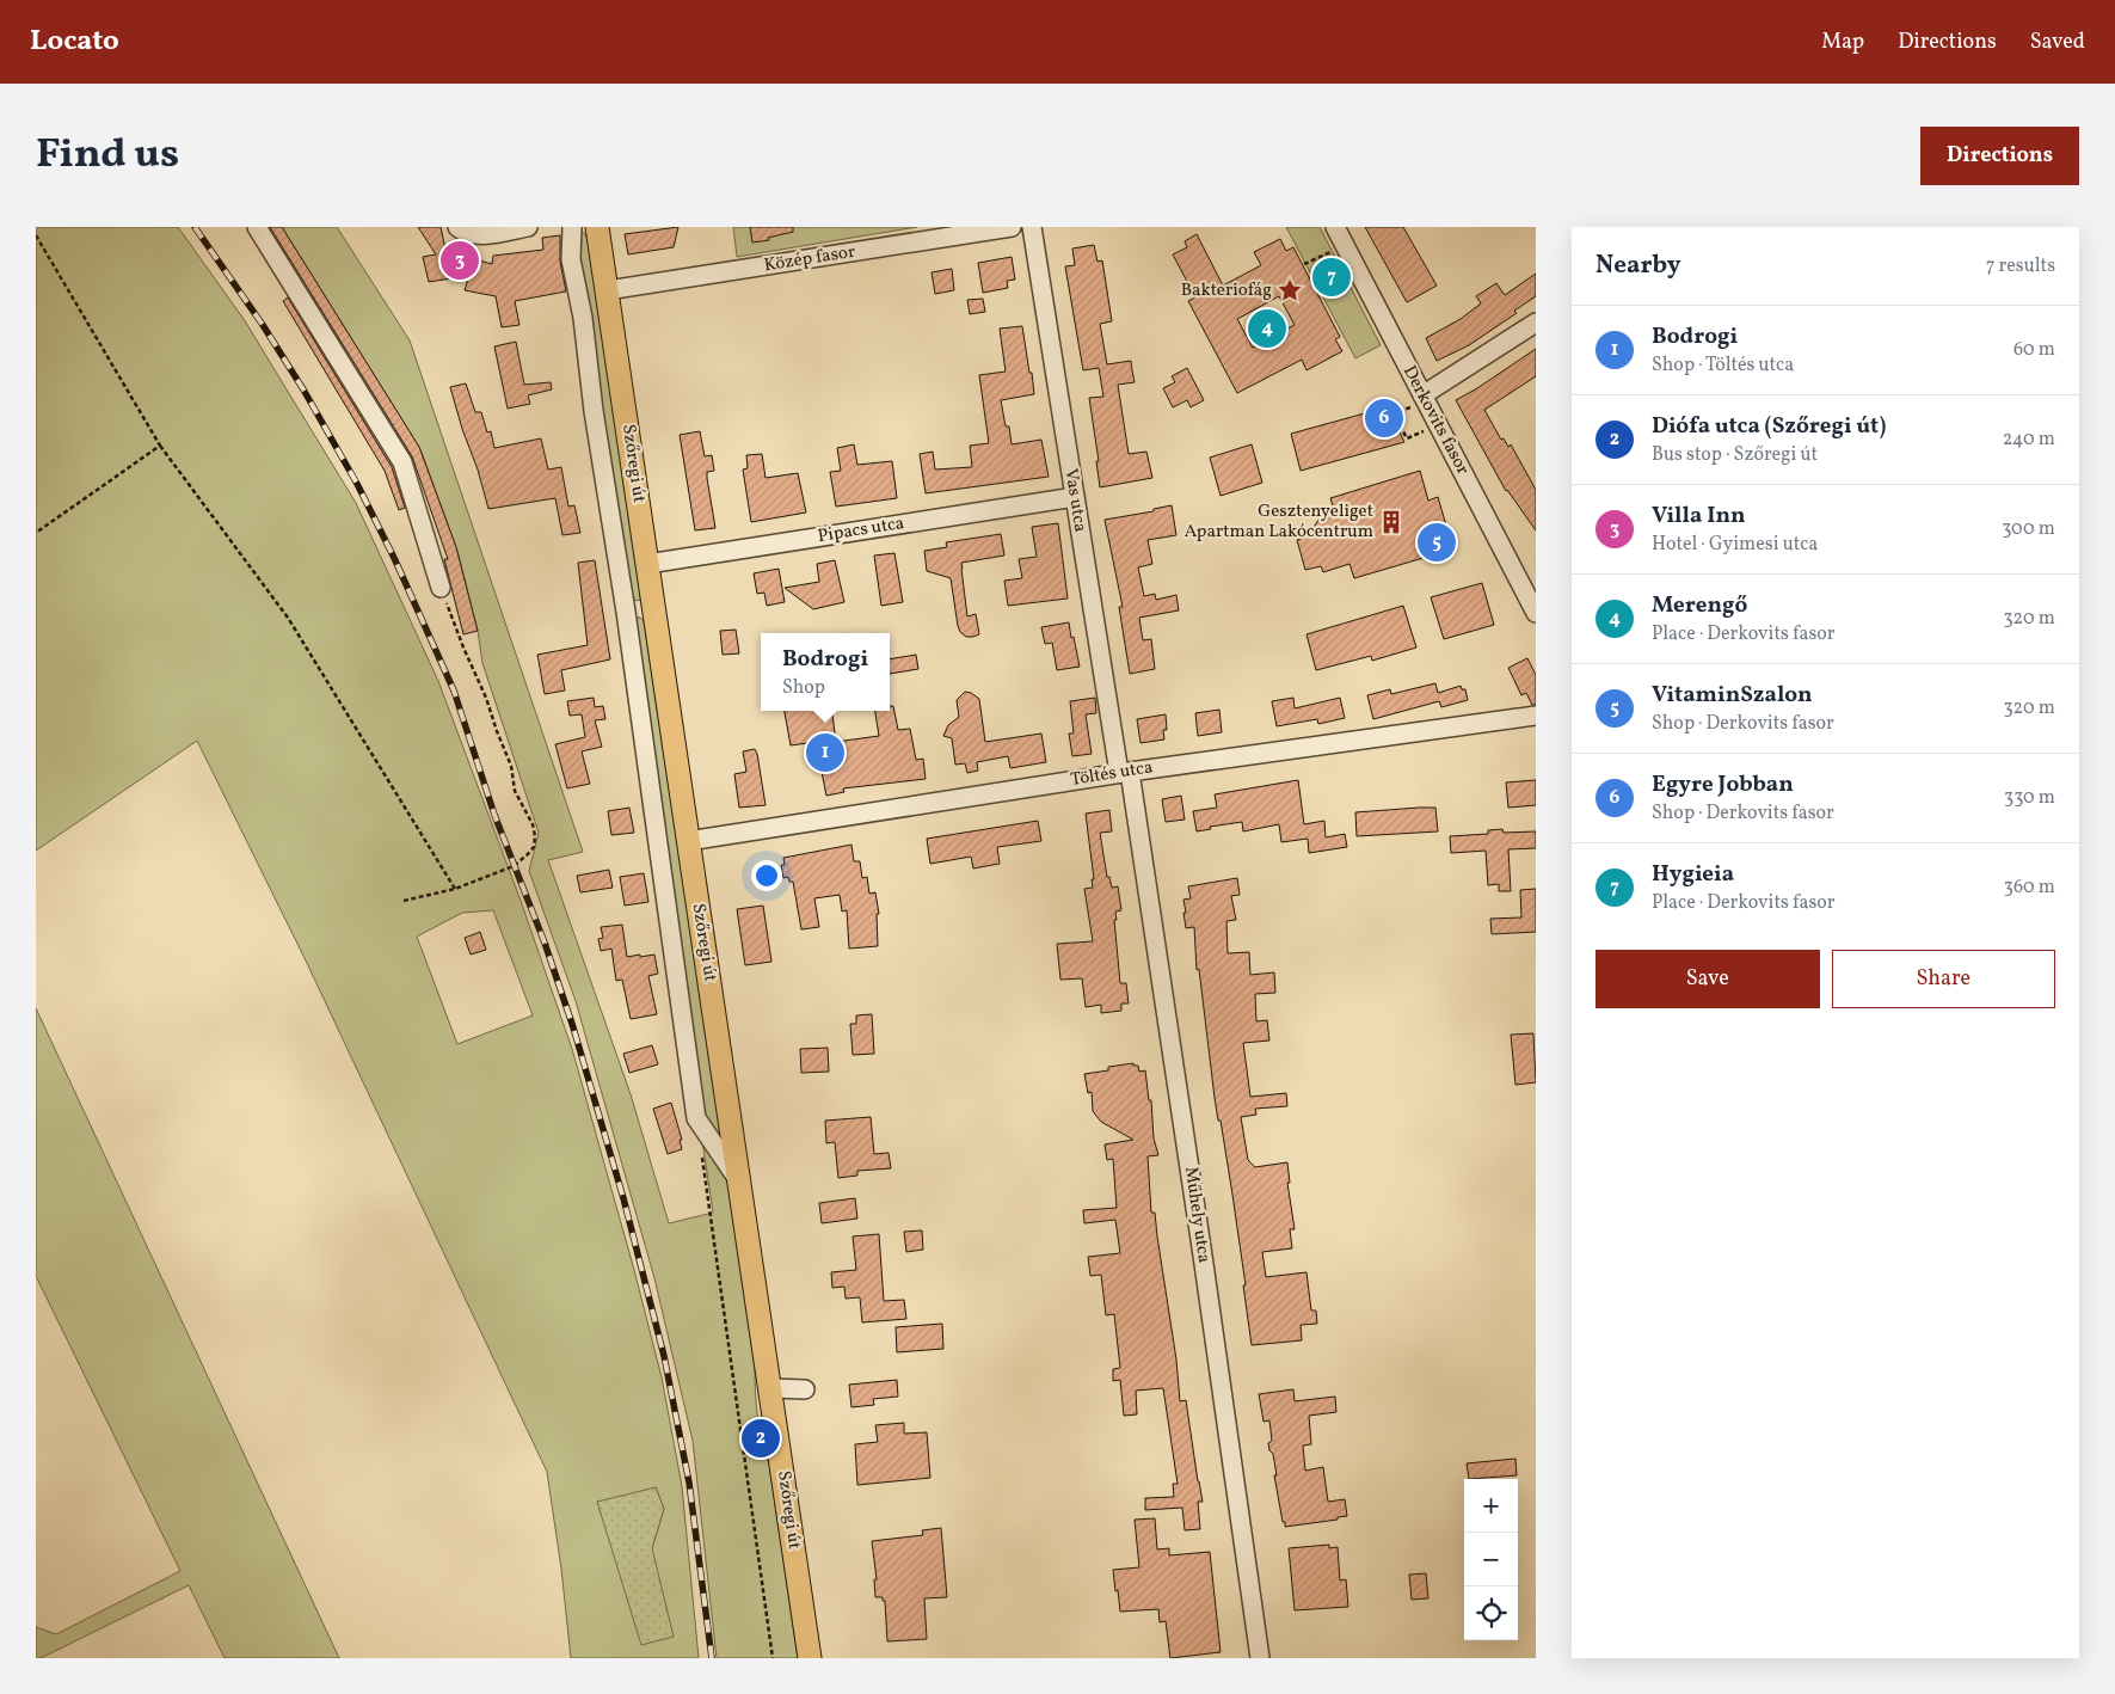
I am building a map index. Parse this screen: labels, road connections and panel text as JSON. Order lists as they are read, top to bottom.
{
  "streets": {
    "main road": ["Szőregi út"],
    "street": [
      "Közép fasor",
      "Derkovits fasor",
      "Vas utca",
      "Pipacs utca",
      "Töltés utca",
      "Műhely utca"
    ]
  },
  "crossings": [
    ["Közép fasor", "Szőregi út"],
    ["Szőregi út", "Pipacs utca"],
    ["Szőregi út", "Töltés utca"],
    ["Vas utca", "Pipacs utca"],
    ["Vas utca", "Töltés utca"],
    ["Vas utca", "Műhely utca"],
    ["Töltés utca", "Műhely utca"]
  ],
  "places": {
    "place": ["Bakteriofág"],
    "building": ["Gesztenyeliget Apartman Lakócentrum"]
  },
  "page": {
    "header": "Locato",
    "nav": ["Map", "Directions", "Saved"],
    "title": "Find us",
    "buttons": [
      "Directions",
      ["Save", "Share"]
    ],
    "heading": ["Nearby", "7 results"],
    "pins": [
      "3",
      "7",
      "4",
      "6",
      "5",
      "1",
      "2"
    ],
    "list": [
      {
        "mark": "1",
        "name": "Bodrogi",
        "note": "Shop · Töltés utca",
        "value": "60 m"
      },
      {
        "mark": "2",
        "name": "Diófa utca (Szőregi út)",
        "note": "Bus stop · Szőregi út",
        "value": "240 m"
      },
      {
        "mark": "3",
        "name": "Villa Inn",
        "note": "Hotel · Gyimesi utca",
        "value": "300 m"
      },
      {
        "mark": "4",
        "name": "Merengő",
        "note": "Place · Derkovits fasor",
        "value": "320 m"
      },
      {
        "mark": "5",
        "name": "VitaminSzalon",
        "note": "Shop · Derkovits fasor",
        "value": "320 m"
      },
      {
        "mark": "6",
        "name": "Egyre Jobban",
        "note": "Shop · Derkovits fasor",
        "value": "330 m"
      },
      {
        "mark": "7",
        "name": "Hygieia",
        "note": "Place · Derkovits fasor",
        "value": "360 m"
      }
    ],
    "popup": ["Bodrogi", "Shop"],
    "map_buttons": ["+", "−"]
  }
}
